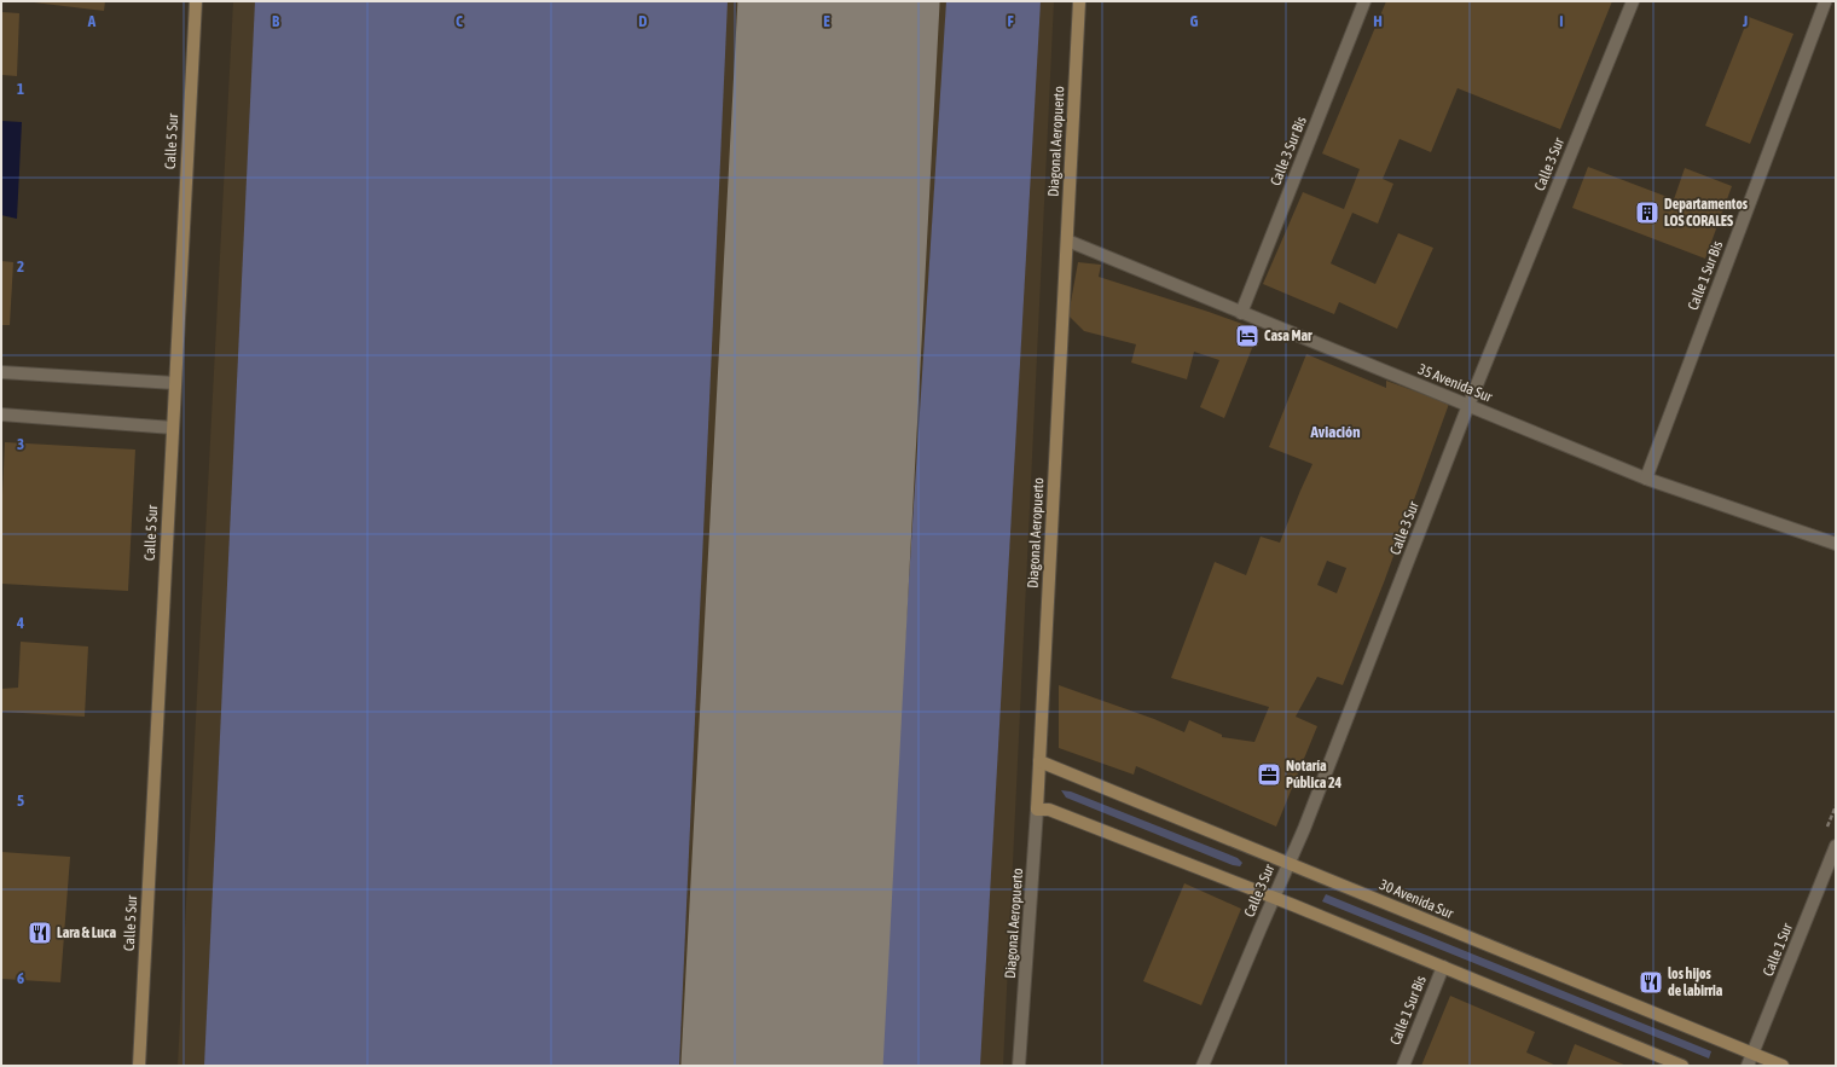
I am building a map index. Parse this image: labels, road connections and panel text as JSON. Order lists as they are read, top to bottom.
{
  "streets": {
    "street": [
      "Calle 5 Sur",
      "Diagonal Aeropuerto",
      "Calle 3 Sur Bis",
      "Calle 3 Sur",
      "Calle 1 Sur Bis",
      "35 Avenida Sur",
      "30 Avenida Sur",
      "Calle 1 Sur"
    ]
  },
  "crossings": [
    ["Diagonal Aeropuerto", "35 Avenida Sur"],
    ["Diagonal Aeropuerto", "30 Avenida Sur"],
    ["Calle 3 Sur Bis", "35 Avenida Sur"],
    ["Calle 3 Sur", "35 Avenida Sur"],
    ["Calle 3 Sur", "30 Avenida Sur"],
    ["Calle 1 Sur Bis", "35 Avenida Sur"],
    ["30 Avenida Sur", "Calle 1 Sur"]
  ],
  "districts": ["Aviación"],
  "places": {
    "building": ["Departamentos LOS CORALES"],
    "hotel": ["Casa Mar"],
    "office": ["Notaría Pública 24"],
    "restaurant": ["Lara & Luca", "los hijos de labirria"]
  },
  "grid": {
    "columns": [
      "A",
      "B",
      "C",
      "D",
      "E",
      "F",
      "G",
      "H",
      "I",
      "J"
    ],
    "rows": [
      "1",
      "2",
      "3",
      "4",
      "5",
      "6"
    ]
  }
}
